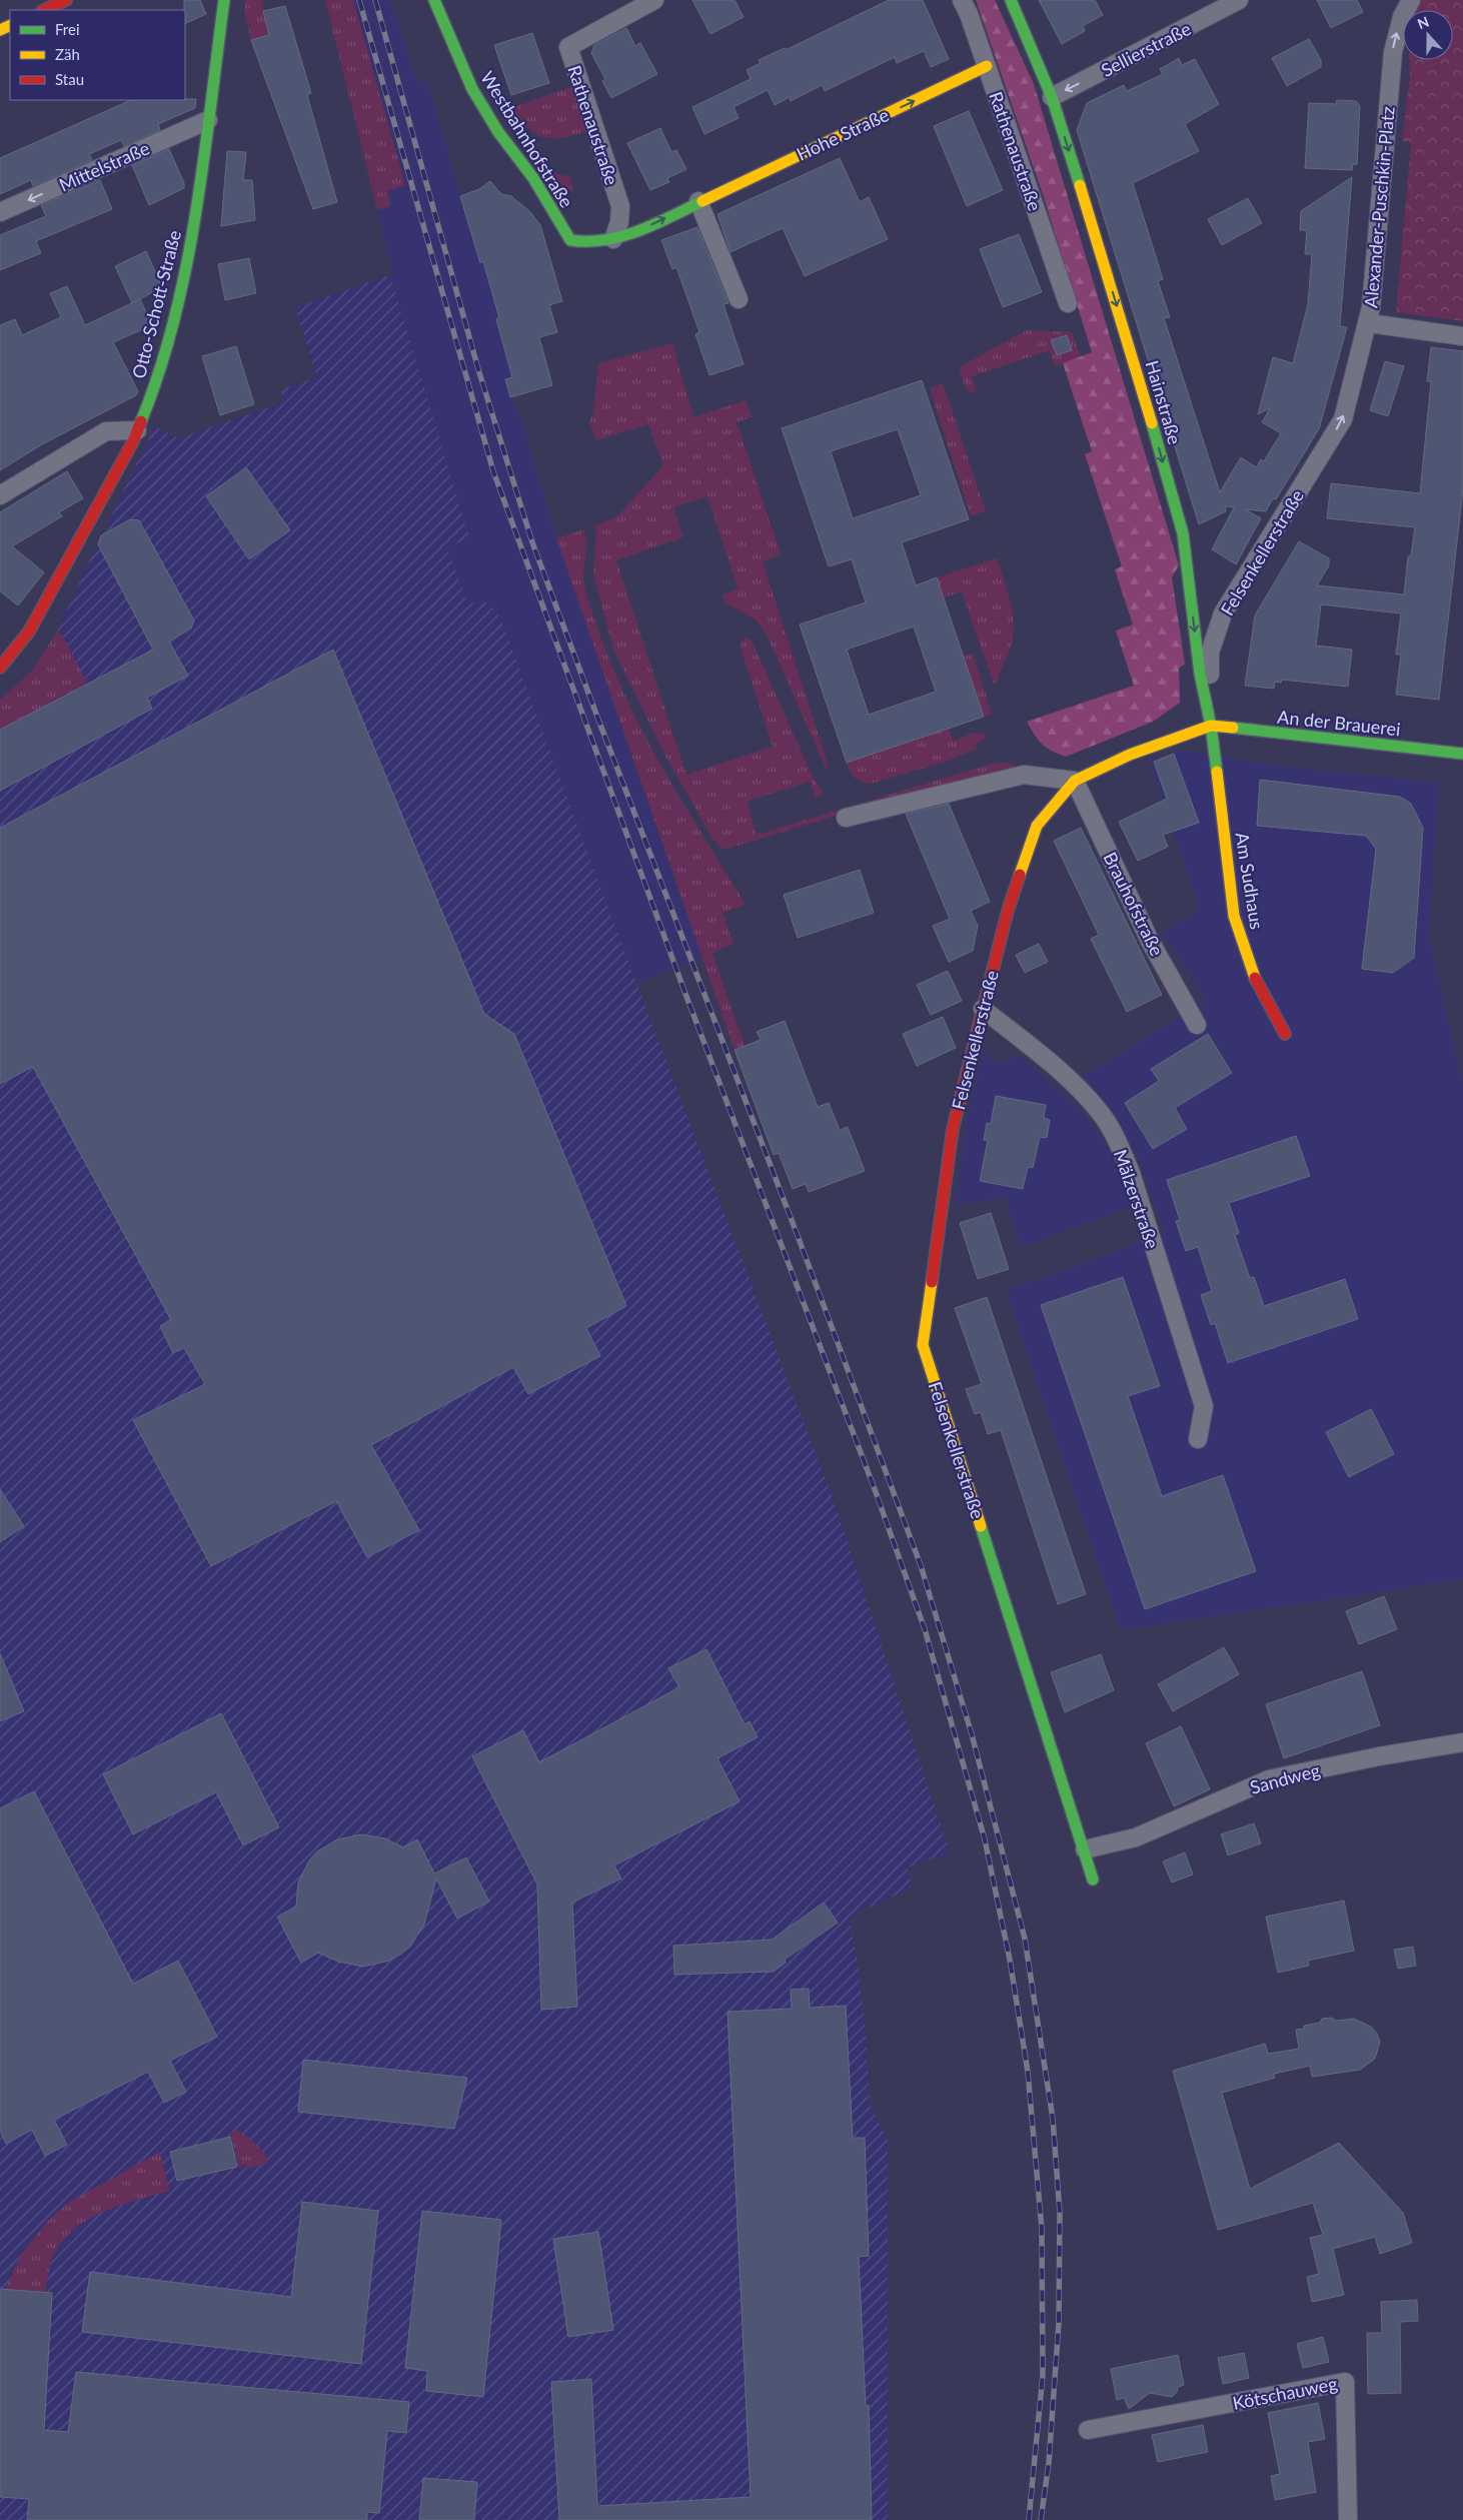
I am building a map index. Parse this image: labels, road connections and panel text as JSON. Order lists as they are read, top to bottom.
{
  "streets": {
    "street": [
      "Sellierstraße",
      "Rathenaustraße",
      "Hohe Straße",
      "Westbahnhofstraße",
      "Mittelstraße",
      "Alexander-Puschkin-Platz",
      "Otto-Schott-Straße",
      "Hainstraße",
      "Felsenkellerstraße",
      "An der Brauerei",
      "Am Sudhaus",
      "Brauhofstraße",
      "Mälzerstraße",
      "Sandweg",
      "Kötschauweg"
    ]
  },
  "crossings": [
    ["Sellierstraße", "Hainstraße"],
    ["Rathenaustraße", "Hohe Straße"],
    ["Hohe Straße", "Westbahnhofstraße"],
    ["Mittelstraße", "Otto-Schott-Straße"],
    ["Alexander-Puschkin-Platz", "Felsenkellerstraße"],
    ["Hainstraße", "Felsenkellerstraße"],
    ["Hainstraße", "An der Brauerei"],
    ["Hainstraße", "Am Sudhaus"],
    ["Felsenkellerstraße", "An der Brauerei"],
    ["Felsenkellerstraße", "Am Sudhaus"],
    ["Felsenkellerstraße", "Brauhofstraße"],
    ["Felsenkellerstraße", "Mälzerstraße"],
    ["Felsenkellerstraße", "Sandweg"],
    ["An der Brauerei", "Am Sudhaus"]
  ],
  "one_way": [
    "Sellierstraße",
    "Hohe Straße",
    "Mittelstraße",
    "Alexander-Puschkin-Platz",
    "Hainstraße"
  ],
  "legend": ["Frei", "Zäh", "Stau"],
  "north": "top"
}
